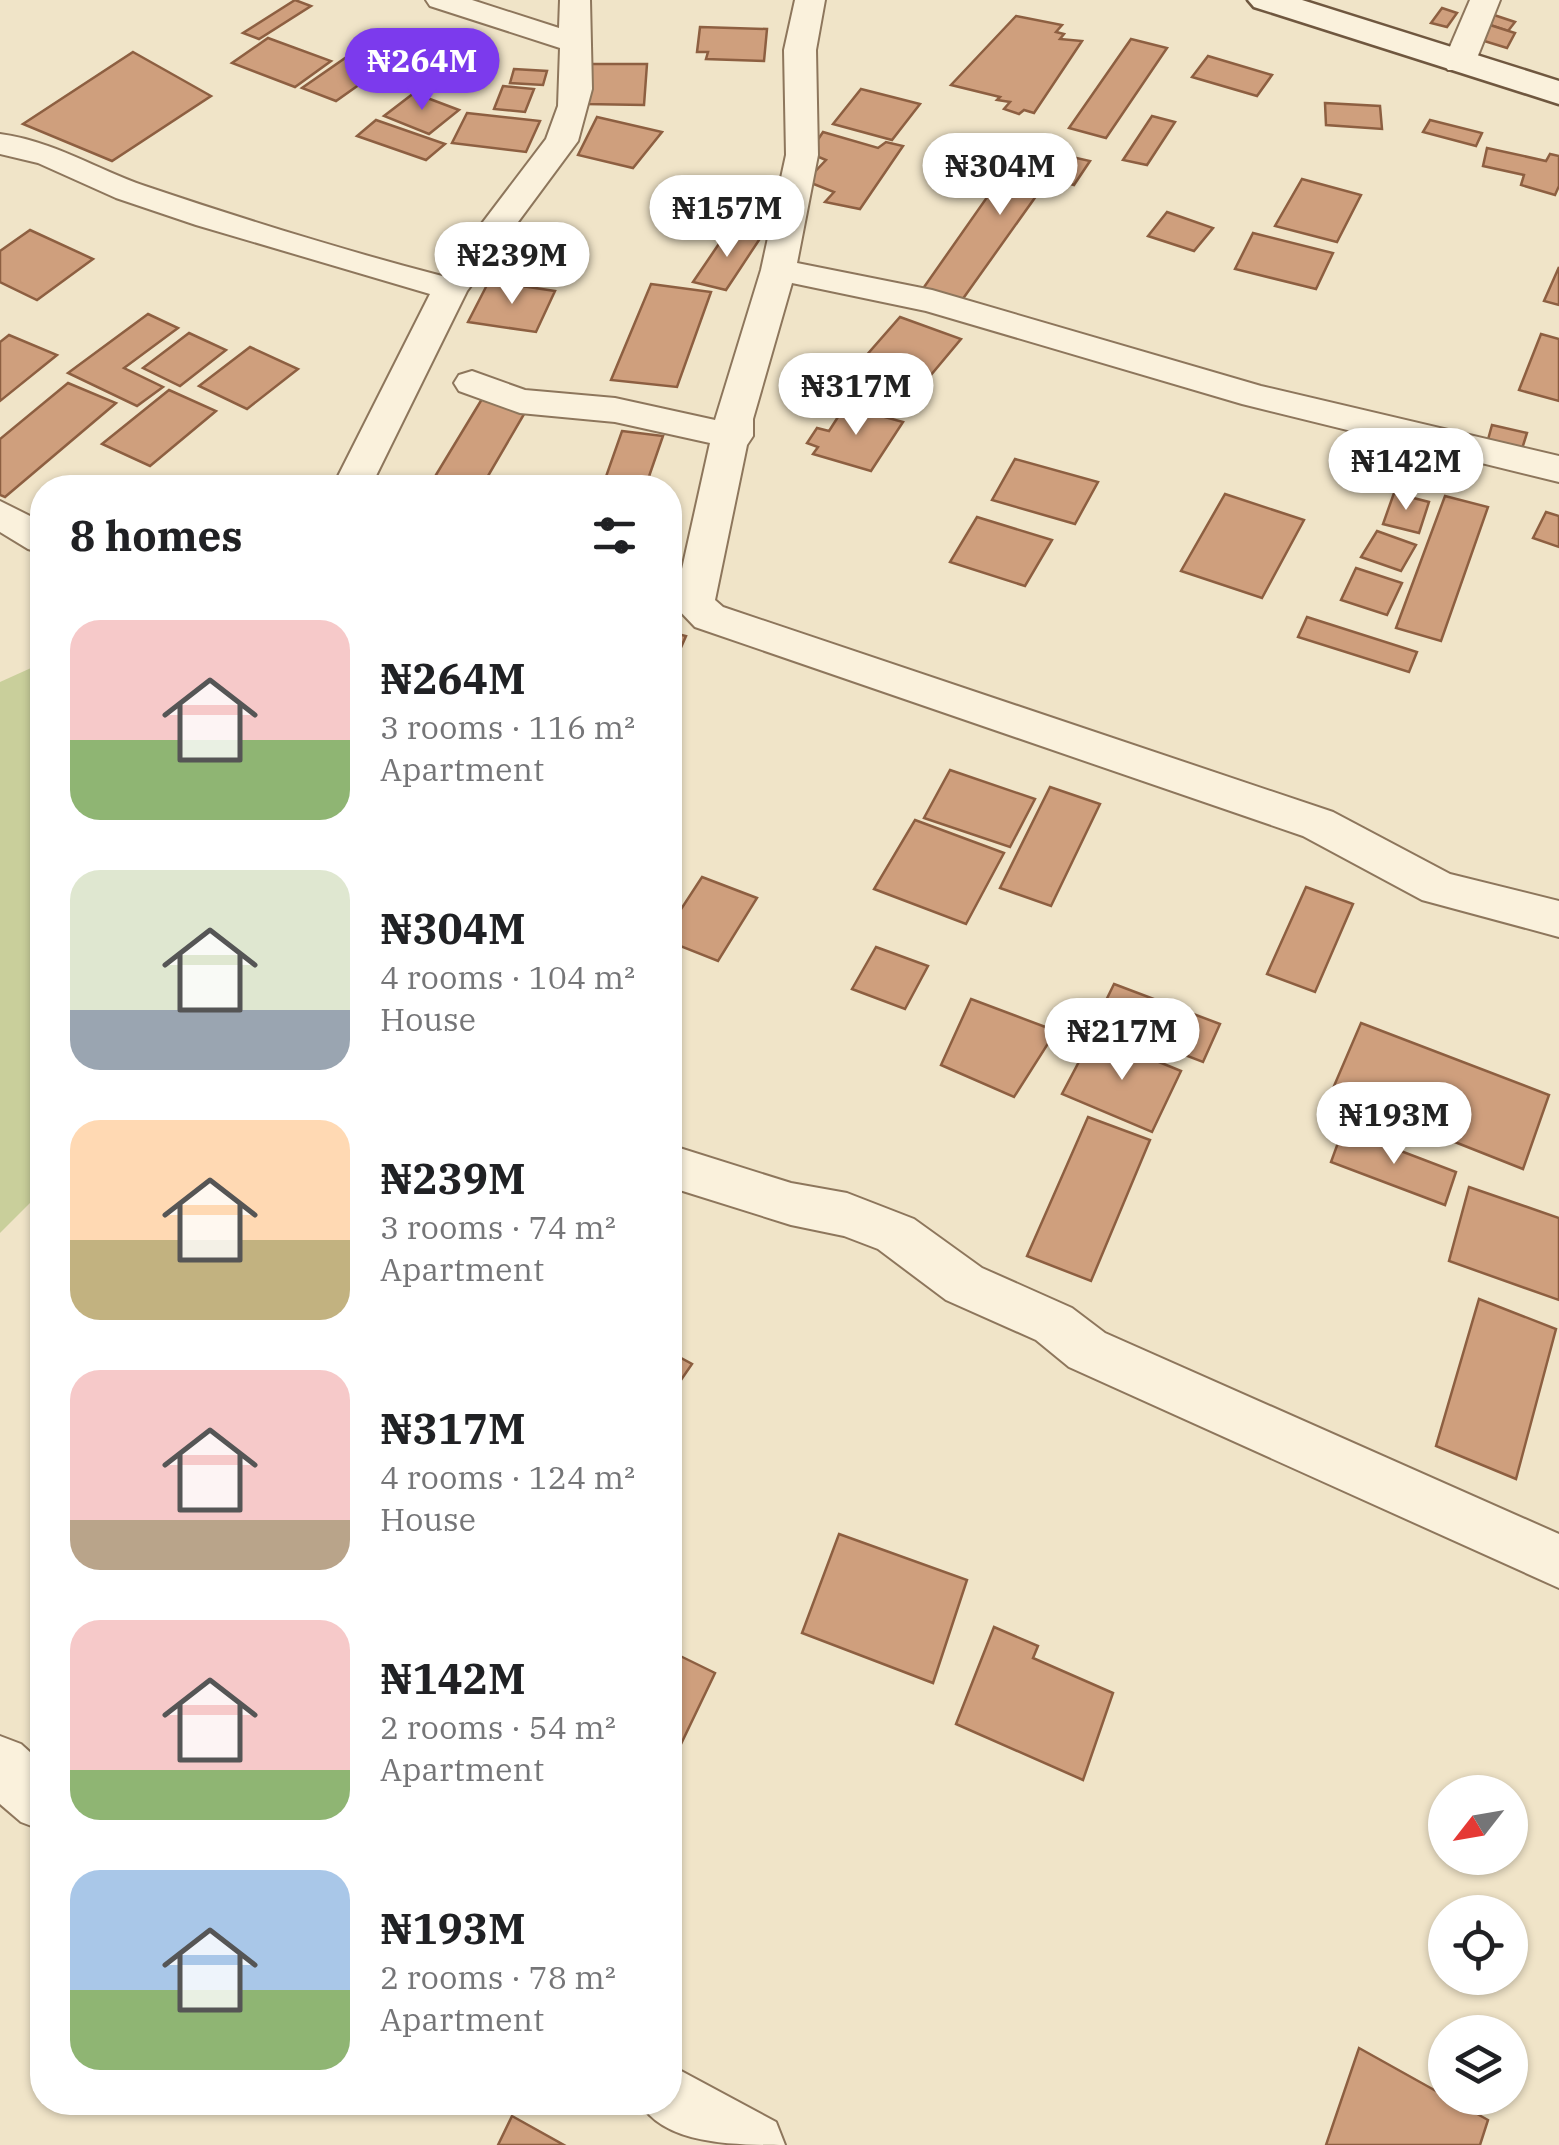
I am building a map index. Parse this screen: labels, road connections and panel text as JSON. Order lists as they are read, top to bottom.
{
  "north": "bottom left",
  "page": {
    "price": [
      "₦264M",
      "₦304M",
      "₦157M",
      "₦239M",
      "₦317M",
      "₦142M",
      "₦217M",
      "₦193M"
    ],
    "heading": "8 homes",
    "list": [
      {
        "name": "₦264M",
        "note": "3 rooms · 116 m² · Apartment"
      },
      {
        "name": "₦304M",
        "note": "4 rooms · 104 m² · House"
      },
      {
        "name": "₦239M",
        "note": "3 rooms · 74 m² · Apartment"
      },
      {
        "name": "₦317M",
        "note": "4 rooms · 124 m² · House"
      },
      {
        "name": "₦142M",
        "note": "2 rooms · 54 m² · Apartment"
      },
      {
        "name": "₦193M",
        "note": "2 rooms · 78 m² · Apartment"
      }
    ]
  }
}
